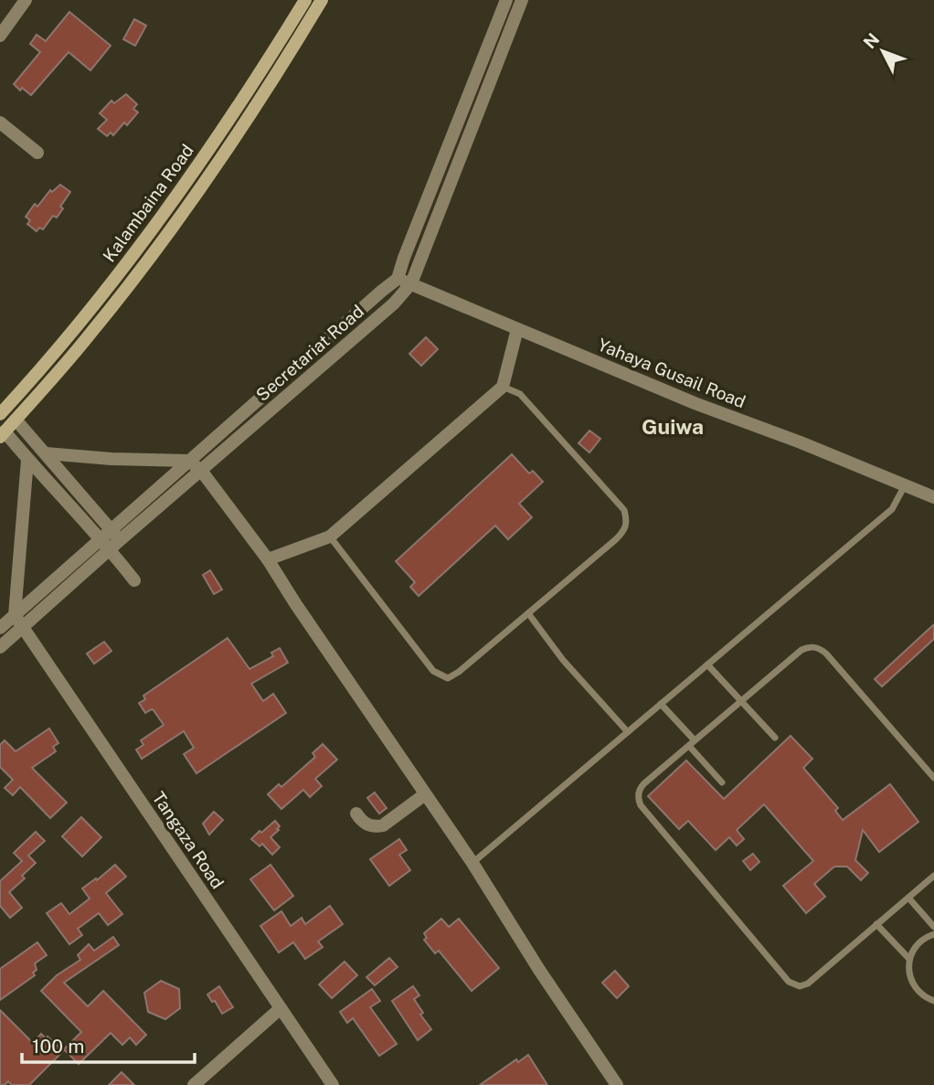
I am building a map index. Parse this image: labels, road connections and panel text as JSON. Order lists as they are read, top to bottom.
{
  "streets": {
    "main road": ["Kalambaina Road"],
    "street": ["Secretariat Road", "Yahaya Gusail Road", "Tangaza Road"]
  },
  "crossings": [
    ["Secretariat Road", "Yahaya Gusail Road"],
    ["Secretariat Road", "Tangaza Road"]
  ],
  "districts": ["Guiwa"],
  "scale_bar": "100 m",
  "north": "top left"
}
